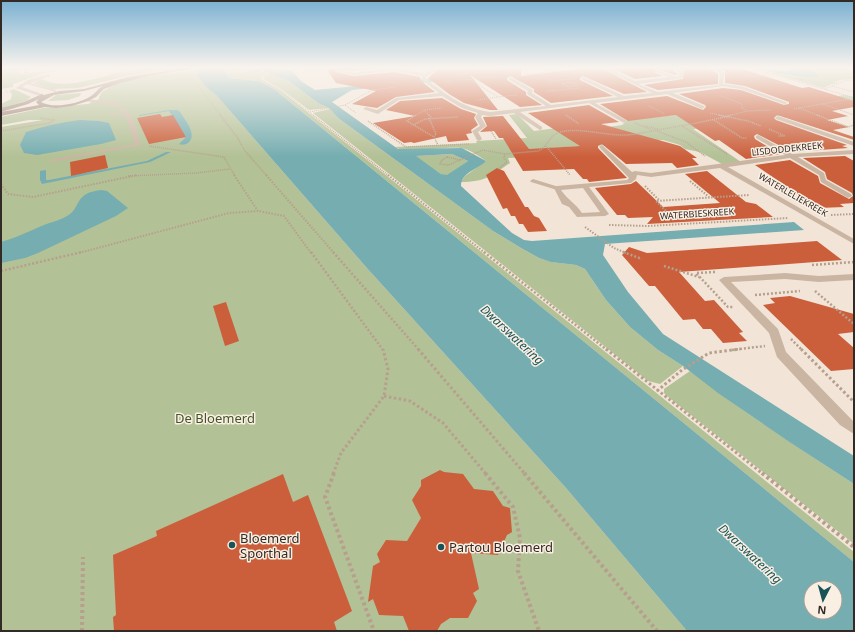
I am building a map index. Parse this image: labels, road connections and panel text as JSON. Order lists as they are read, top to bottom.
{
  "streets": {
    "street": ["LISDODDEKREEK", "WATERLELIEKREEK"],
    "path": ["WATERBIESKREEK"]
  },
  "crossings": [
    ["LISDODDEKREEK", "WATERLELIEKREEK"],
    ["WATERLELIEKREEK", "WATERBIESKREEK"]
  ],
  "water": ["Dwarswatering"],
  "parks": ["De Bloemerd"],
  "places": ["Bloemerd Sporthal", "Partou Bloemerd"],
  "north": "bottom"
}
